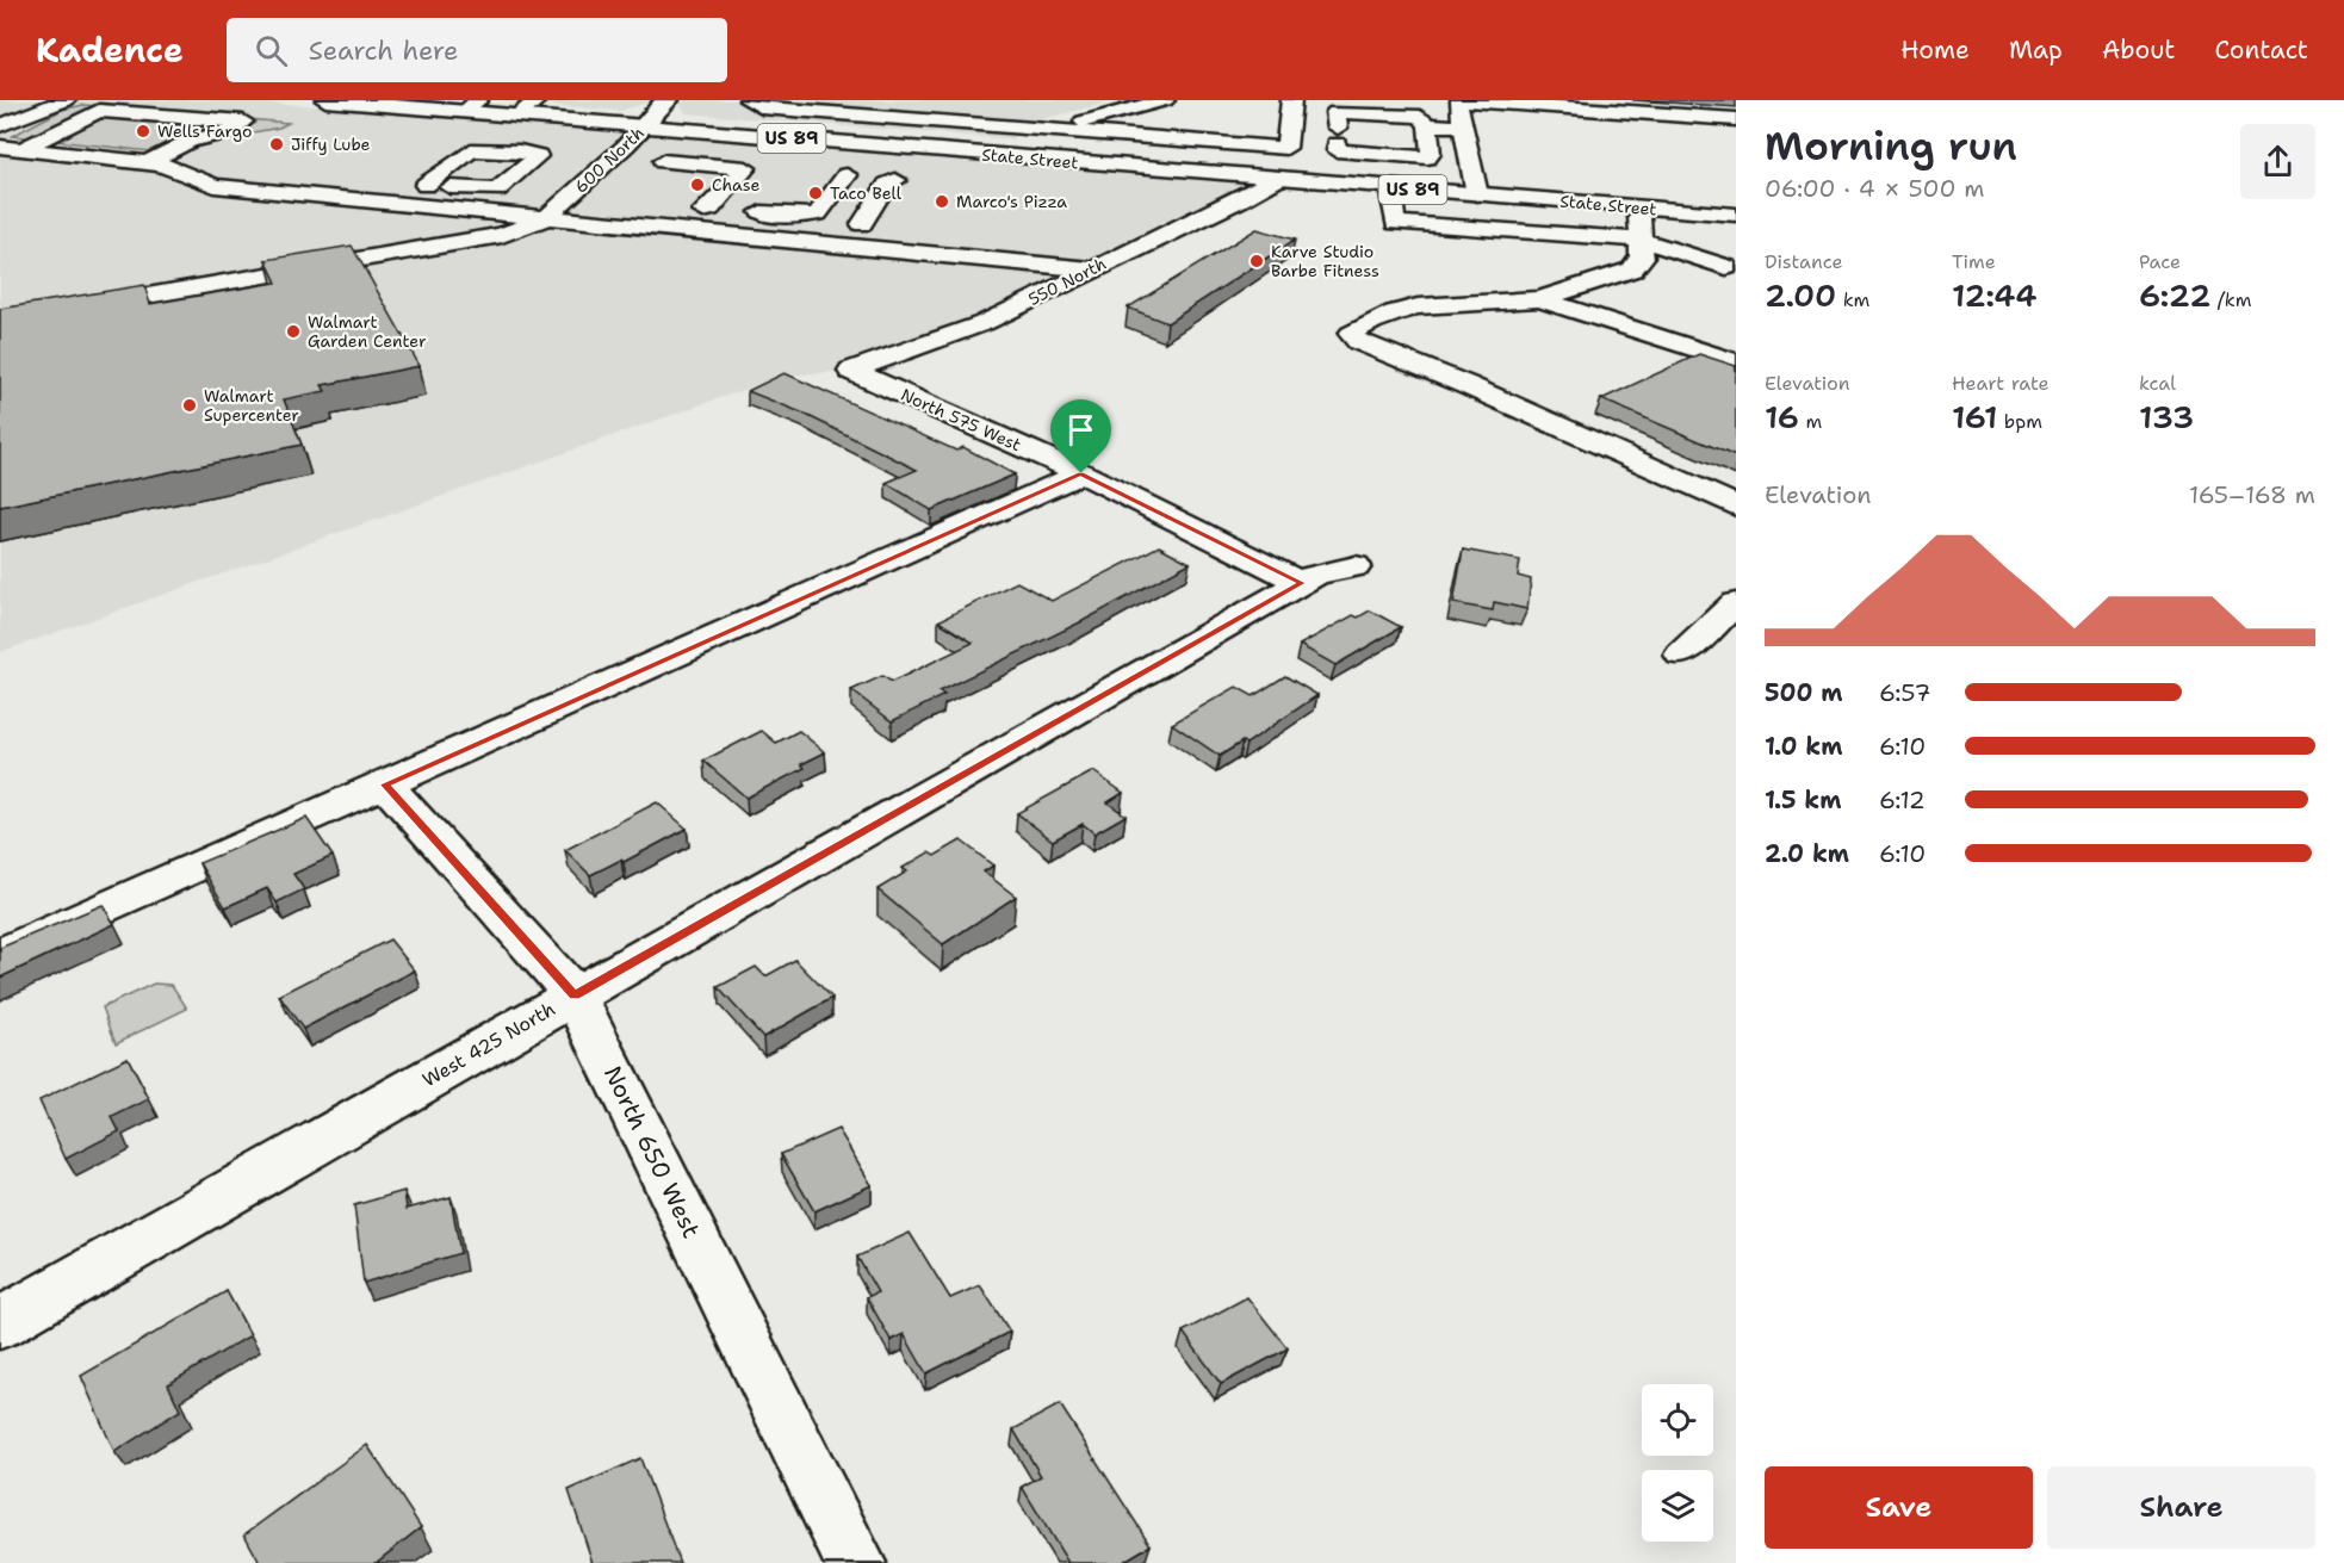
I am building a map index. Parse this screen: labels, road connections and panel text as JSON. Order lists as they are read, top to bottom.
{
  "streets": {
    "street": [
      "US 89",
      "State Street",
      "600 North",
      "550 North",
      "North 575 West",
      "West 425 North",
      "North 650 West"
    ]
  },
  "crossings": [
    ["State Street", "600 North"],
    ["State Street", "550 North"],
    ["550 North", "North 575 West"],
    ["North 575 West", "West 425 North"],
    ["West 425 North", "North 650 West"]
  ],
  "places": [
    "Wells Fargo",
    "Jiffy Lube",
    "Chase",
    "Taco Bell",
    "Marco's Pizza",
    "Karve Studio Barbe Fitness",
    "Walmart Garden Center",
    "Walmart Supercenter"
  ],
  "page": {
    "header": "Kadence",
    "search": "Search here",
    "nav": [
      "Home",
      "Map",
      "About",
      "Contact"
    ],
    "heading": ["Morning run", "06:00 · 4 × 500 m"],
    "stats": [
      ["Distance", "2.00 km"],
      ["Time", "12:44"],
      ["Pace", "6:22 /km"],
      ["Elevation", "16 m"],
      ["Heart rate", "161 bpm"],
      ["kcal", "133"]
    ],
    "chart": ["Elevation", "165–168 m"],
    "list": [
      {
        "name": "500 m",
        "note": "6:57"
      },
      {
        "name": "1.0 km",
        "note": "6:10"
      },
      {
        "name": "1.5 km",
        "note": "6:12"
      },
      {
        "name": "2.0 km",
        "note": "6:10"
      }
    ],
    "buttons": ["Save", "Share"]
  }
}
